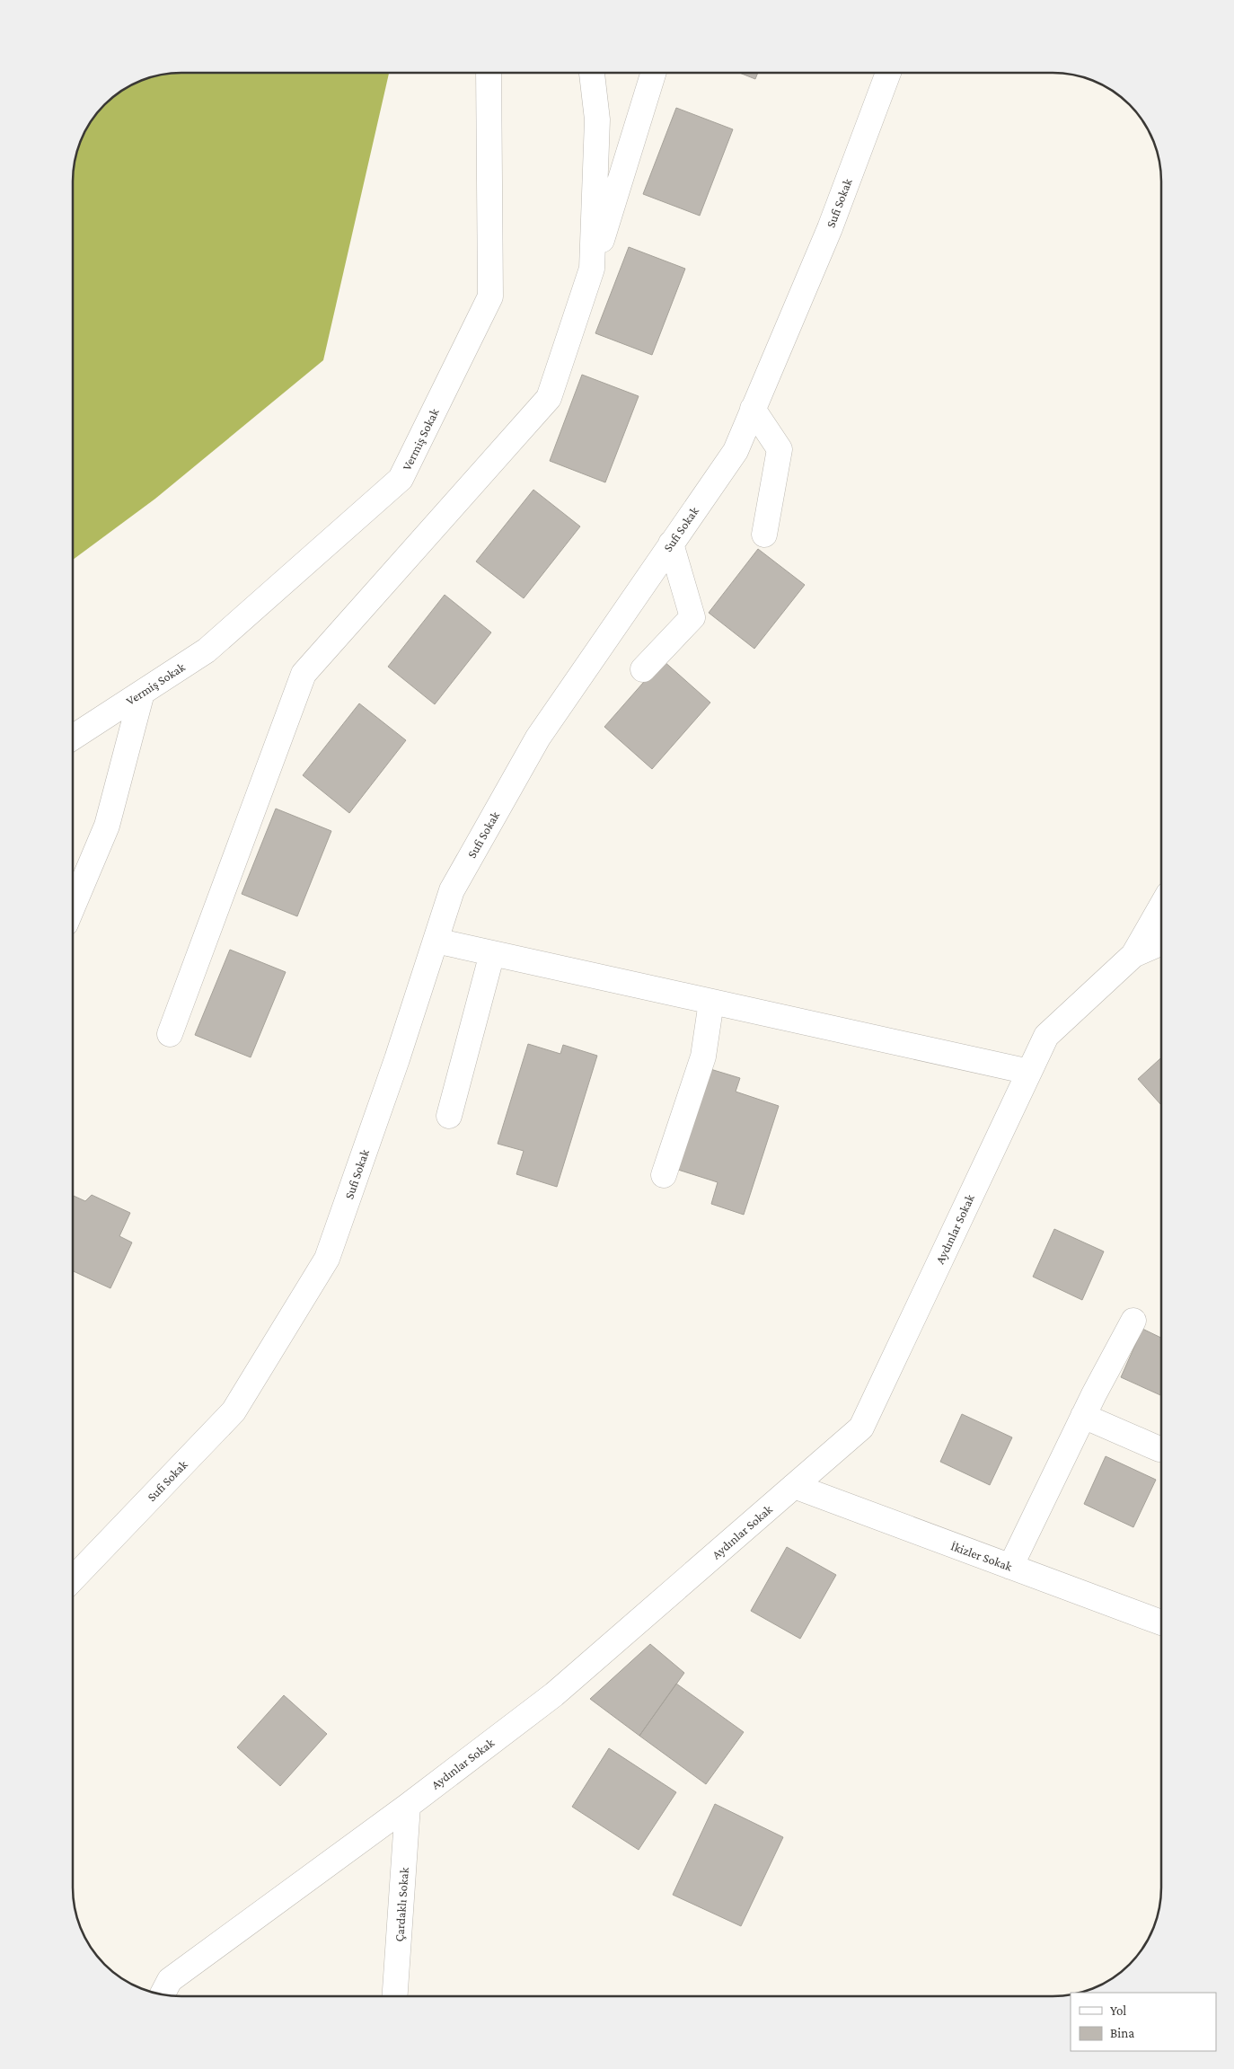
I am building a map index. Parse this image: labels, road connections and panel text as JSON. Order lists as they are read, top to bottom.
{
  "streets": {
    "street": [
      "Sufi Sokak",
      "Vermiş Sokak",
      "Aydınlar Sokak",
      "İkizler Sokak",
      "Çardaklı Sokak"
    ]
  },
  "crossings": [
    ["Aydınlar Sokak", "İkizler Sokak"],
    ["Aydınlar Sokak", "Çardaklı Sokak"]
  ],
  "legend": ["Yol", "Bina"]
}
